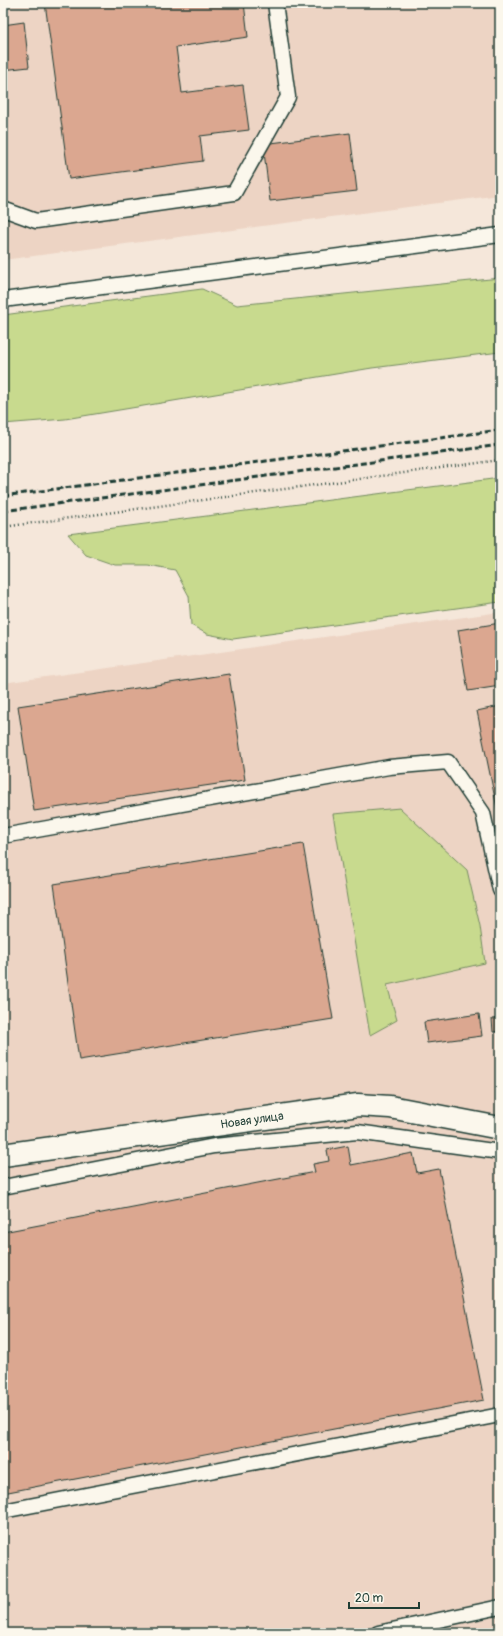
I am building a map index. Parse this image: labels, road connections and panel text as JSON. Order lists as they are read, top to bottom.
{
  "streets": {
    "street": ["Новая улица"]
  },
  "scale_bar": "20 m"
}
